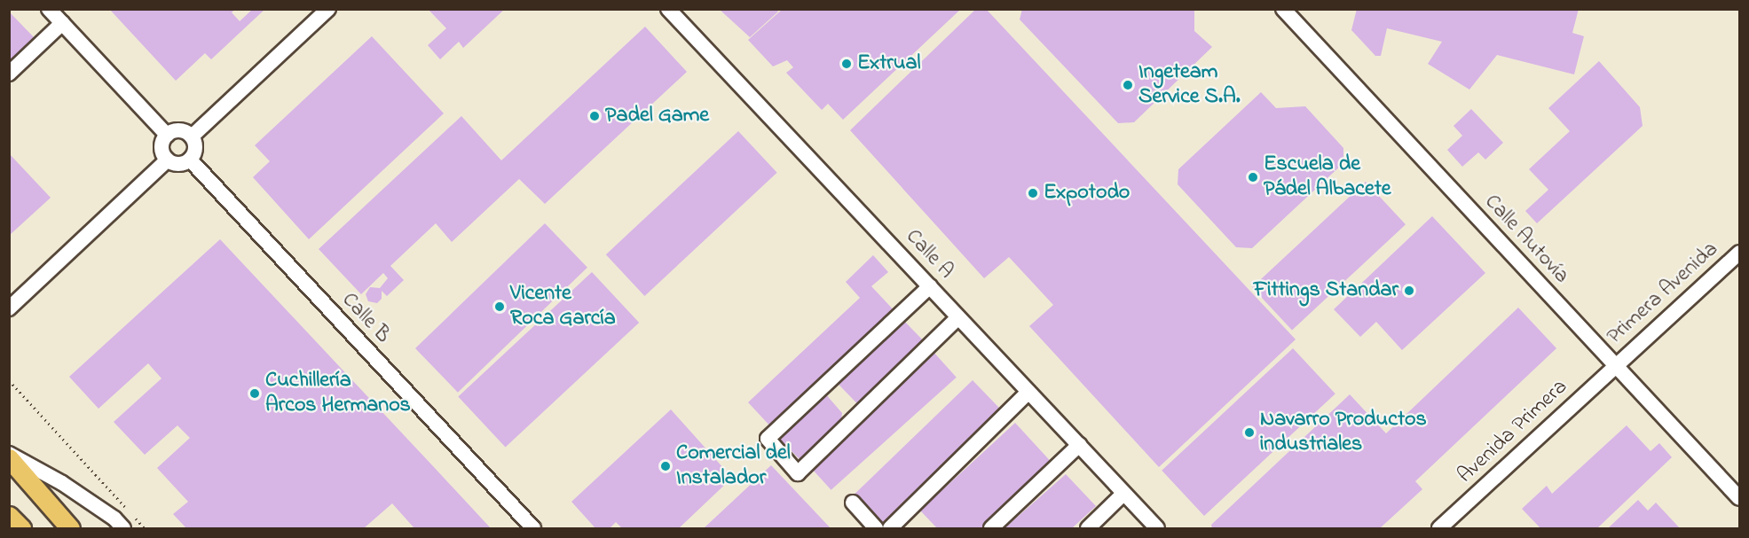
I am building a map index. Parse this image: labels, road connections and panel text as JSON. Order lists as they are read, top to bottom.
{
  "streets": {
    "street": [
      "Calle Autovía",
      "Calle A",
      "Primera Avenida",
      "Calle B",
      "Avenida Primera"
    ]
  },
  "crossings": [
    ["Calle Autovía", "Primera Avenida"],
    ["Calle Autovía", "Avenida Primera"],
    ["Primera Avenida", "Avenida Primera"]
  ],
  "places": [
    "Extrual",
    "Ingeteam Service S.A.",
    "Padel Game",
    "Escuela de Pádel Albacete",
    "Expotodo",
    "Fittings Standar",
    "Vicente Roca García",
    "Cuchillería Arcos Hermanos",
    "Navarro Productos industriales",
    "Comercial del Instalador"
  ]
}
